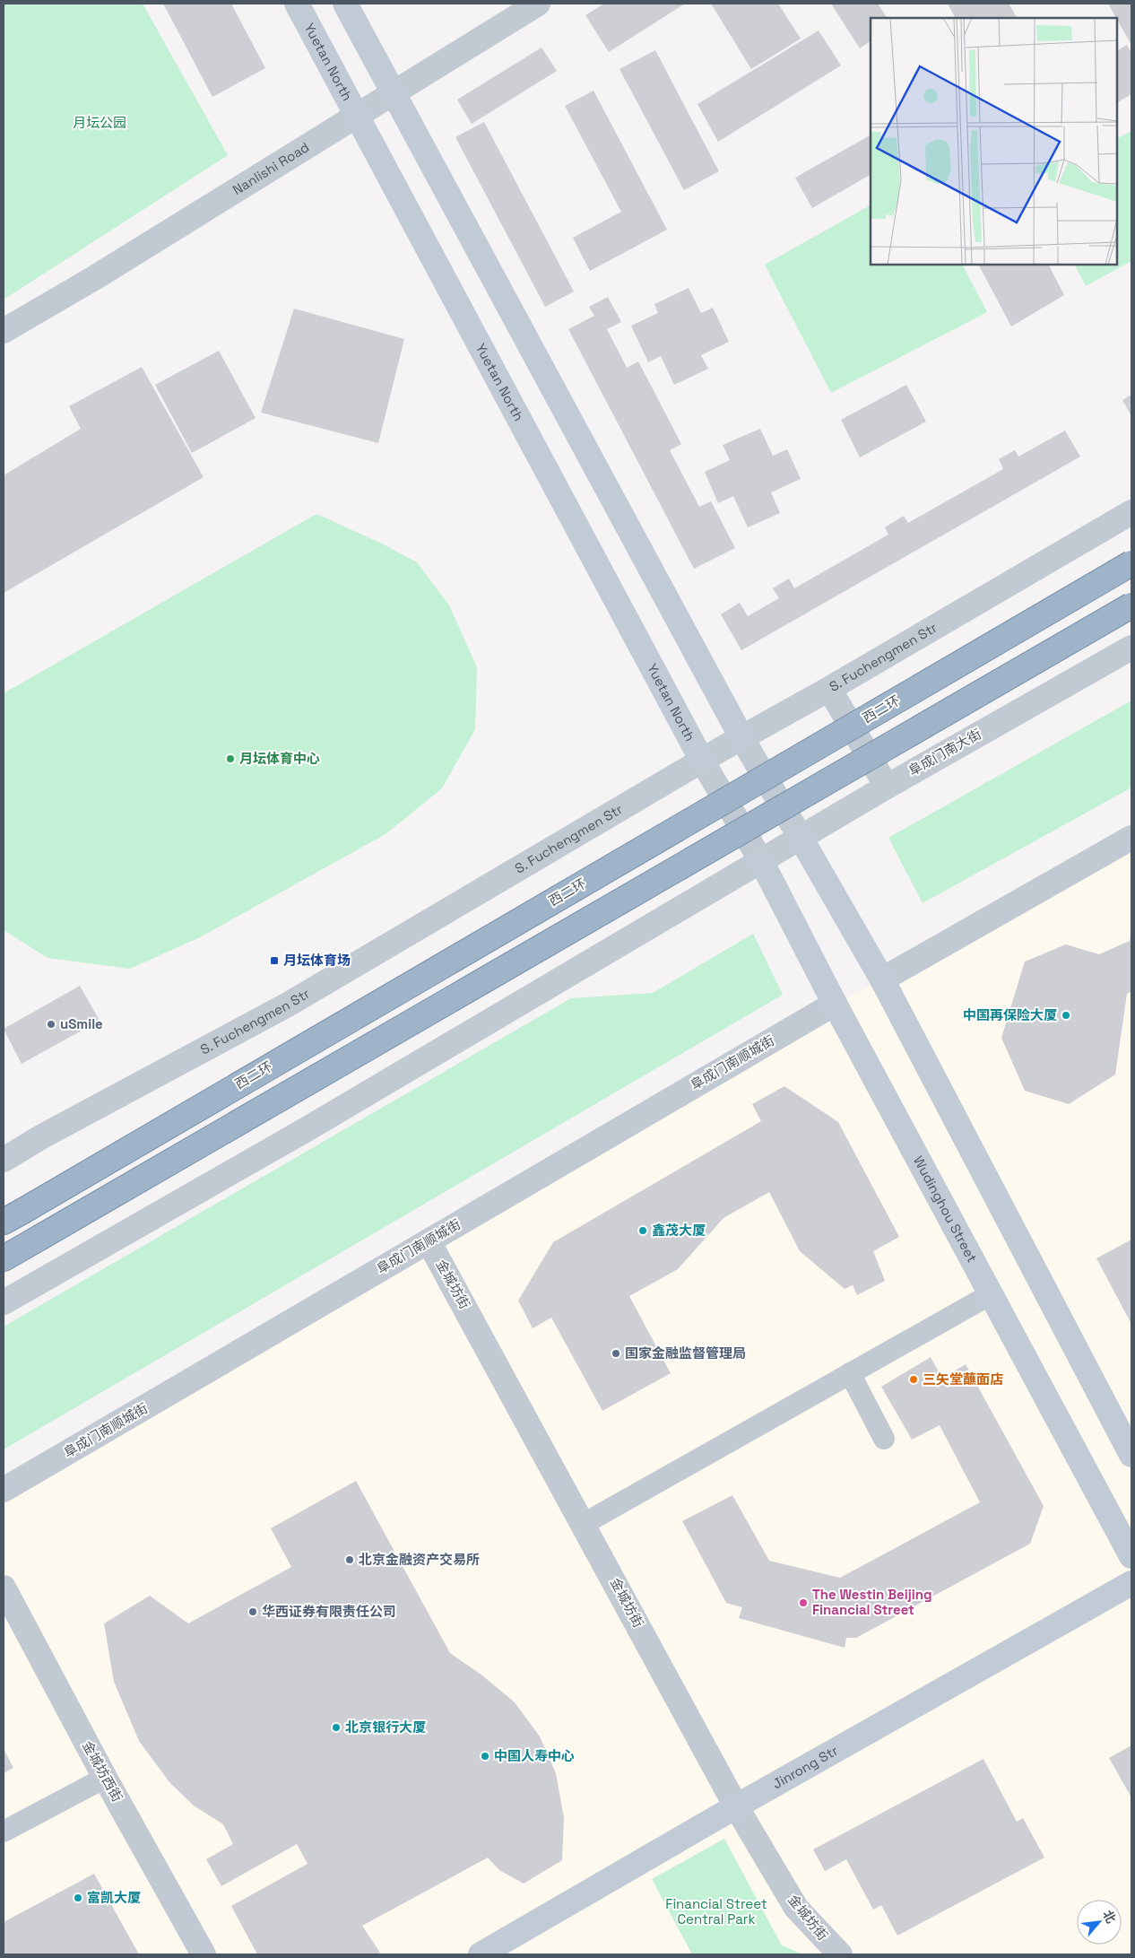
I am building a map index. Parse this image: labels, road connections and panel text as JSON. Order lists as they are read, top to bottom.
{
  "streets": {
    "highway": ["西二环"],
    "main road": ["Yuetan North", "Wudinghou Street", "Jinrong Str"],
    "street": [
      "Nanlishi Road",
      "S. Fuchengmen Str",
      "阜成门南大街",
      "阜成门南顺城街",
      "金城坊街",
      "金城坊西街"
    ]
  },
  "crossings": [
    ["Yuetan North", "Nanlishi Road"],
    ["Yuetan North", "S. Fuchengmen Str"],
    ["阜成门南大街", "Wudinghou Street"],
    ["阜成门南顺城街", "Wudinghou Street"],
    ["阜成门南顺城街", "金城坊街"],
    ["金城坊街", "Jinrong Str"]
  ],
  "parks": ["月坛公园", "Financial Street Central Park"],
  "places": {
    "other": [
      "月坛体育中心",
      "中国再保险大厦",
      "uSmile",
      "鑫茂大厦",
      "国家金融监督管理局",
      "三矢堂蘸面店",
      "北京金融资产交易所",
      "The Westin Beijing Financial Street",
      "华西证券有限责任公司",
      "北京银行大厦",
      "中国人寿中心",
      "富凯大厦"
    ],
    "transit": ["月坛体育场"]
  },
  "north": "top right"
}
